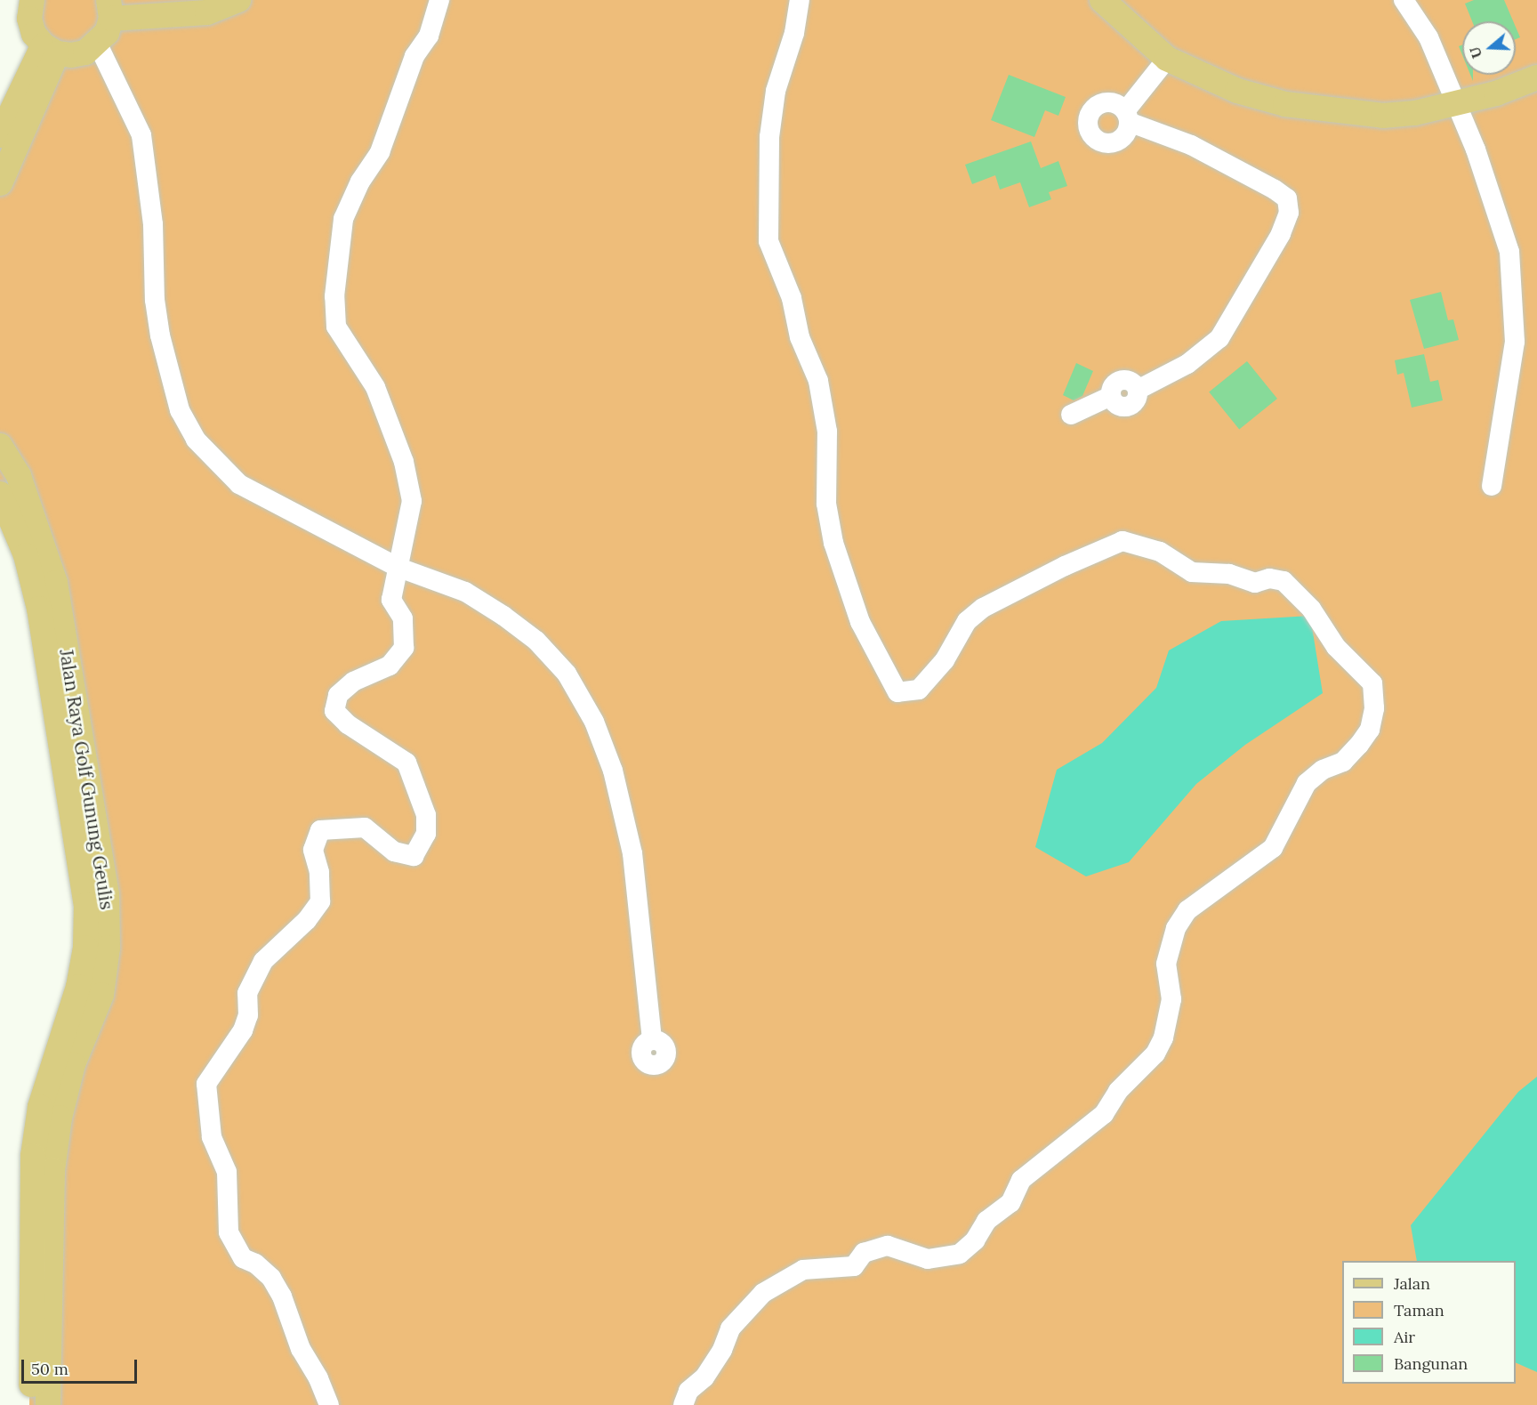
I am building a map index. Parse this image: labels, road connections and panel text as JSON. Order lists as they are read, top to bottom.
{
  "streets": {
    "main road": ["Jalan Raya Golf Gunung Geulis"]
  },
  "legend": [
    "Jalan",
    "Taman",
    "Air",
    "Bangunan"
  ],
  "scale_bar": "50 m",
  "north": "left"
}
